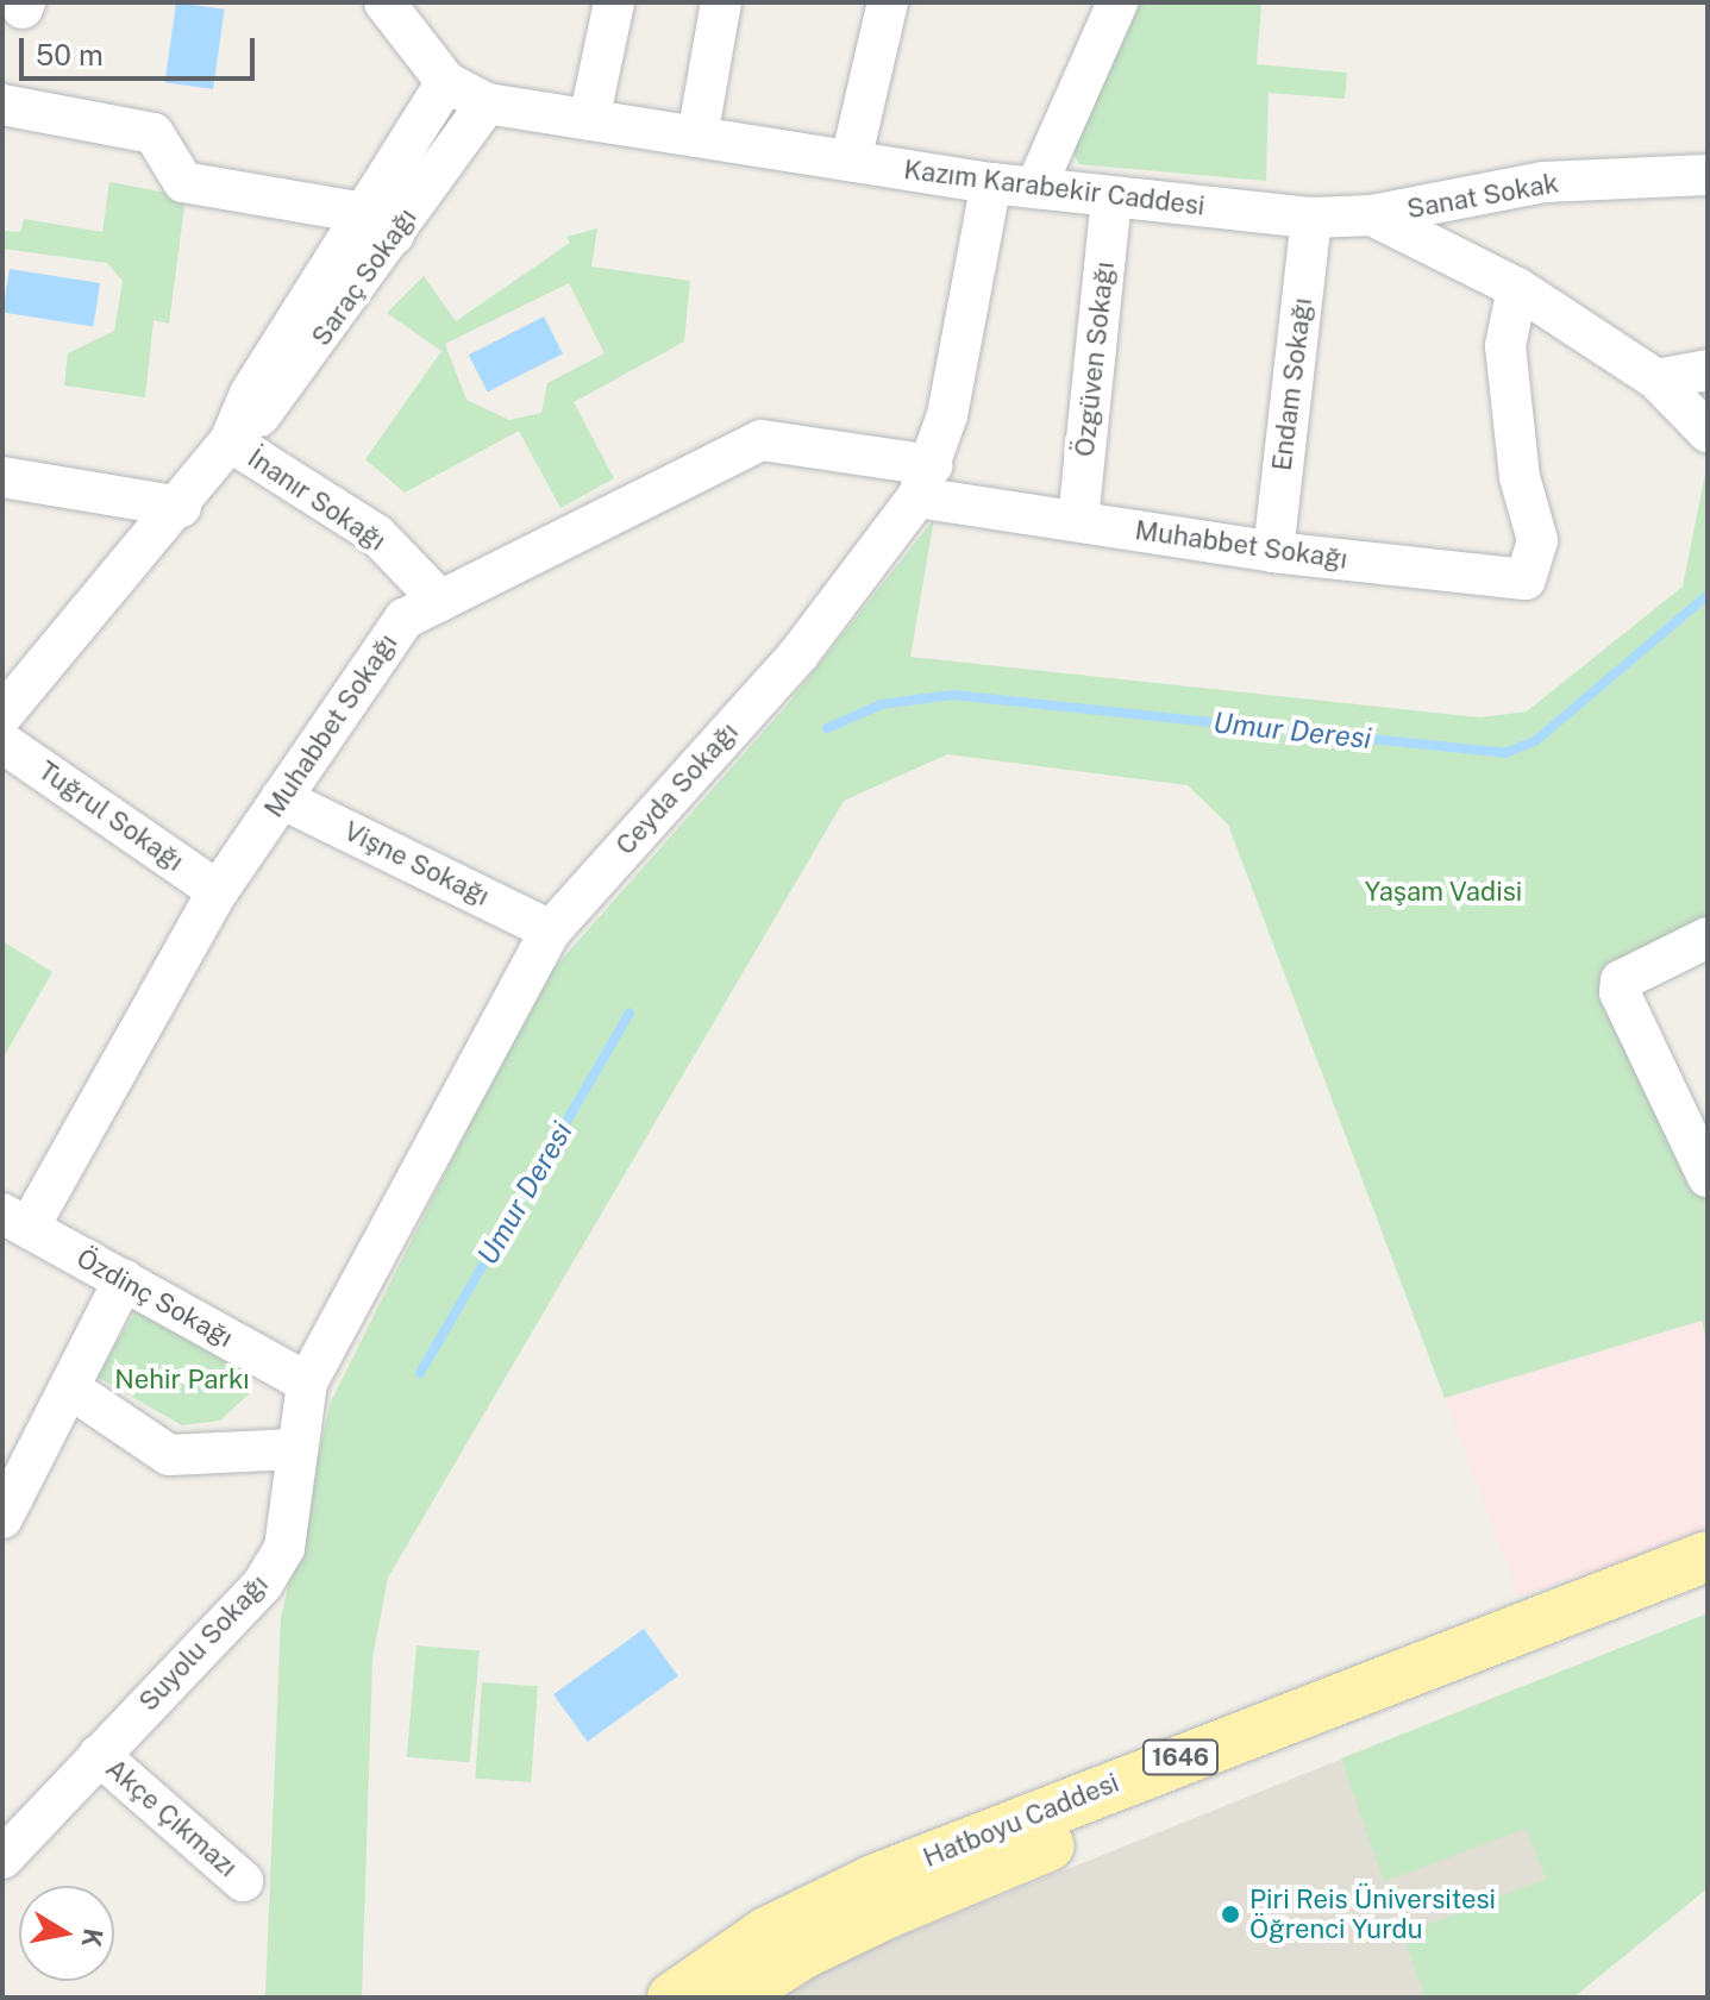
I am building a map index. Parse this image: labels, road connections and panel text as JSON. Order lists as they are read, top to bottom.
{
  "streets": {
    "main road": ["1646", "Hatboyu Caddesi"],
    "street": [
      "Kazım Karabekir Caddesi",
      "Sanat Sokak",
      "Saraç Sokağı",
      "Özgüven Sokağı",
      "Endam Sokağı",
      "İnanır Sokağı",
      "Muhabbet Sokağı",
      "Ceyda Sokağı",
      "Tuğrul Sokağı",
      "Vişne Sokağı",
      "Özdinç Sokağı",
      "Suyolu Sokağı",
      "Akçe Çıkmazı"
    ]
  },
  "crossings": [
    ["Kazım Karabekir Caddesi", "Sanat Sokak"],
    ["Kazım Karabekir Caddesi", "Saraç Sokağı"],
    ["Kazım Karabekir Caddesi", "Özgüven Sokağı"],
    ["Kazım Karabekir Caddesi", "Endam Sokağı"],
    ["Kazım Karabekir Caddesi", "Muhabbet Sokağı"],
    ["Kazım Karabekir Caddesi", "Ceyda Sokağı"],
    ["Saraç Sokağı", "İnanır Sokağı"],
    ["Özgüven Sokağı", "Muhabbet Sokağı"],
    ["Endam Sokağı", "Muhabbet Sokağı"],
    ["İnanır Sokağı", "Muhabbet Sokağı"],
    ["Muhabbet Sokağı", "Ceyda Sokağı"],
    ["Muhabbet Sokağı", "Tuğrul Sokağı"],
    ["Muhabbet Sokağı", "Vişne Sokağı"],
    ["Muhabbet Sokağı", "Özdinç Sokağı"],
    ["Ceyda Sokağı", "Vişne Sokağı"],
    ["Ceyda Sokağı", "Özdinç Sokağı"],
    ["Ceyda Sokağı", "Suyolu Sokağı"],
    ["Özdinç Sokağı", "Suyolu Sokağı"],
    ["Suyolu Sokağı", "Akçe Çıkmazı"]
  ],
  "water": ["Umur Deresi"],
  "parks": ["Yaşam Vadisi", "Nehir Parkı"],
  "places": ["Piri Reis Üniversitesi Öğrenci Yurdu"],
  "scale_bar": "50 m",
  "north": "right"
}
